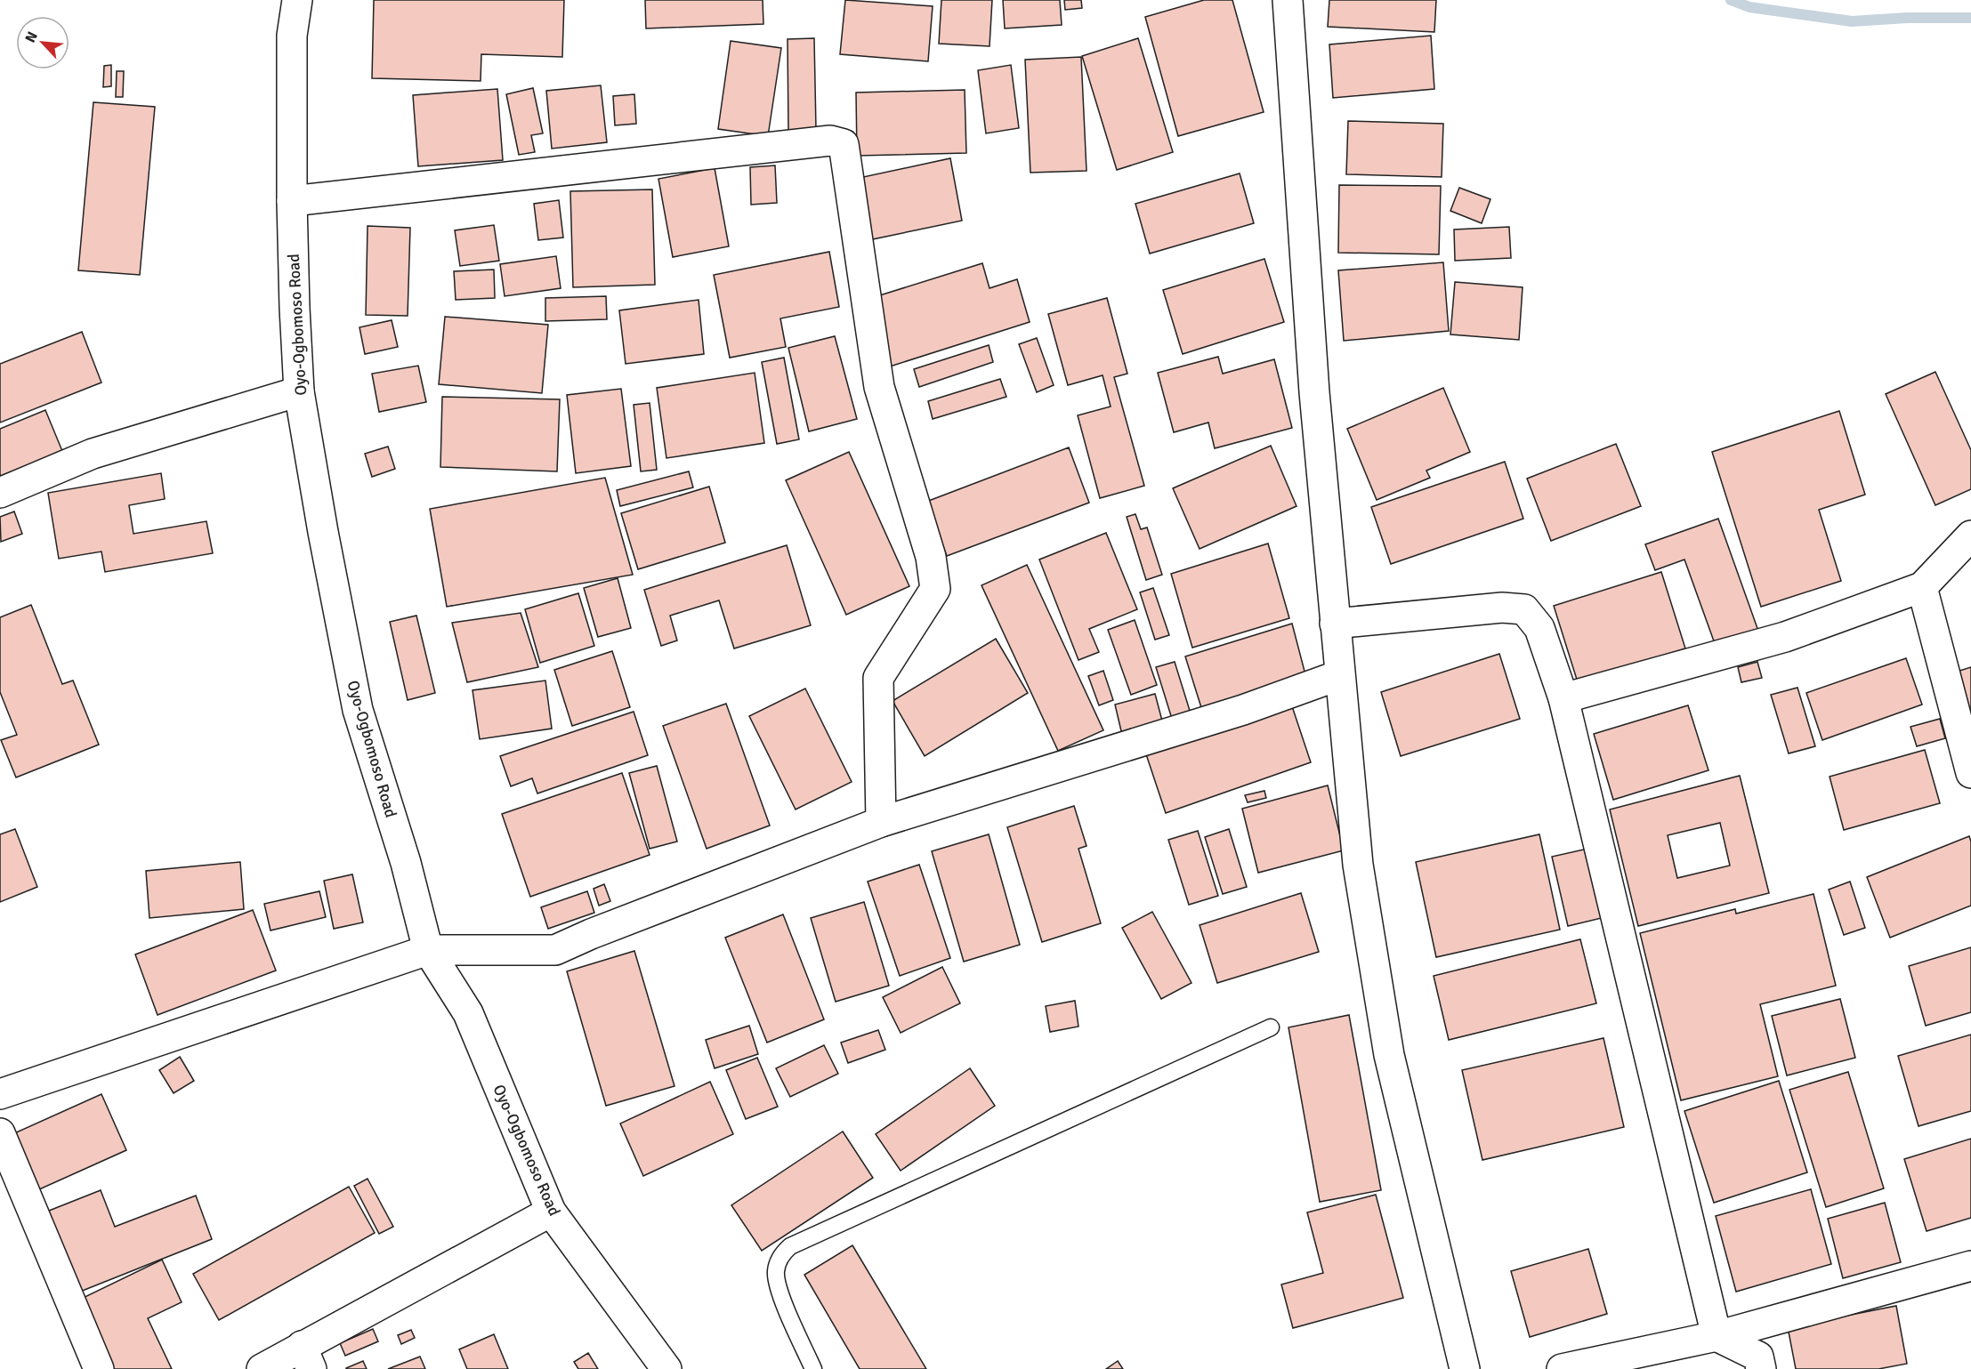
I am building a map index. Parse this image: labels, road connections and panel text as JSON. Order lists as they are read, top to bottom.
{
  "streets": {
    "main road": ["Oyo-Ogbomoso Road"]
  },
  "north": "top left"
}
